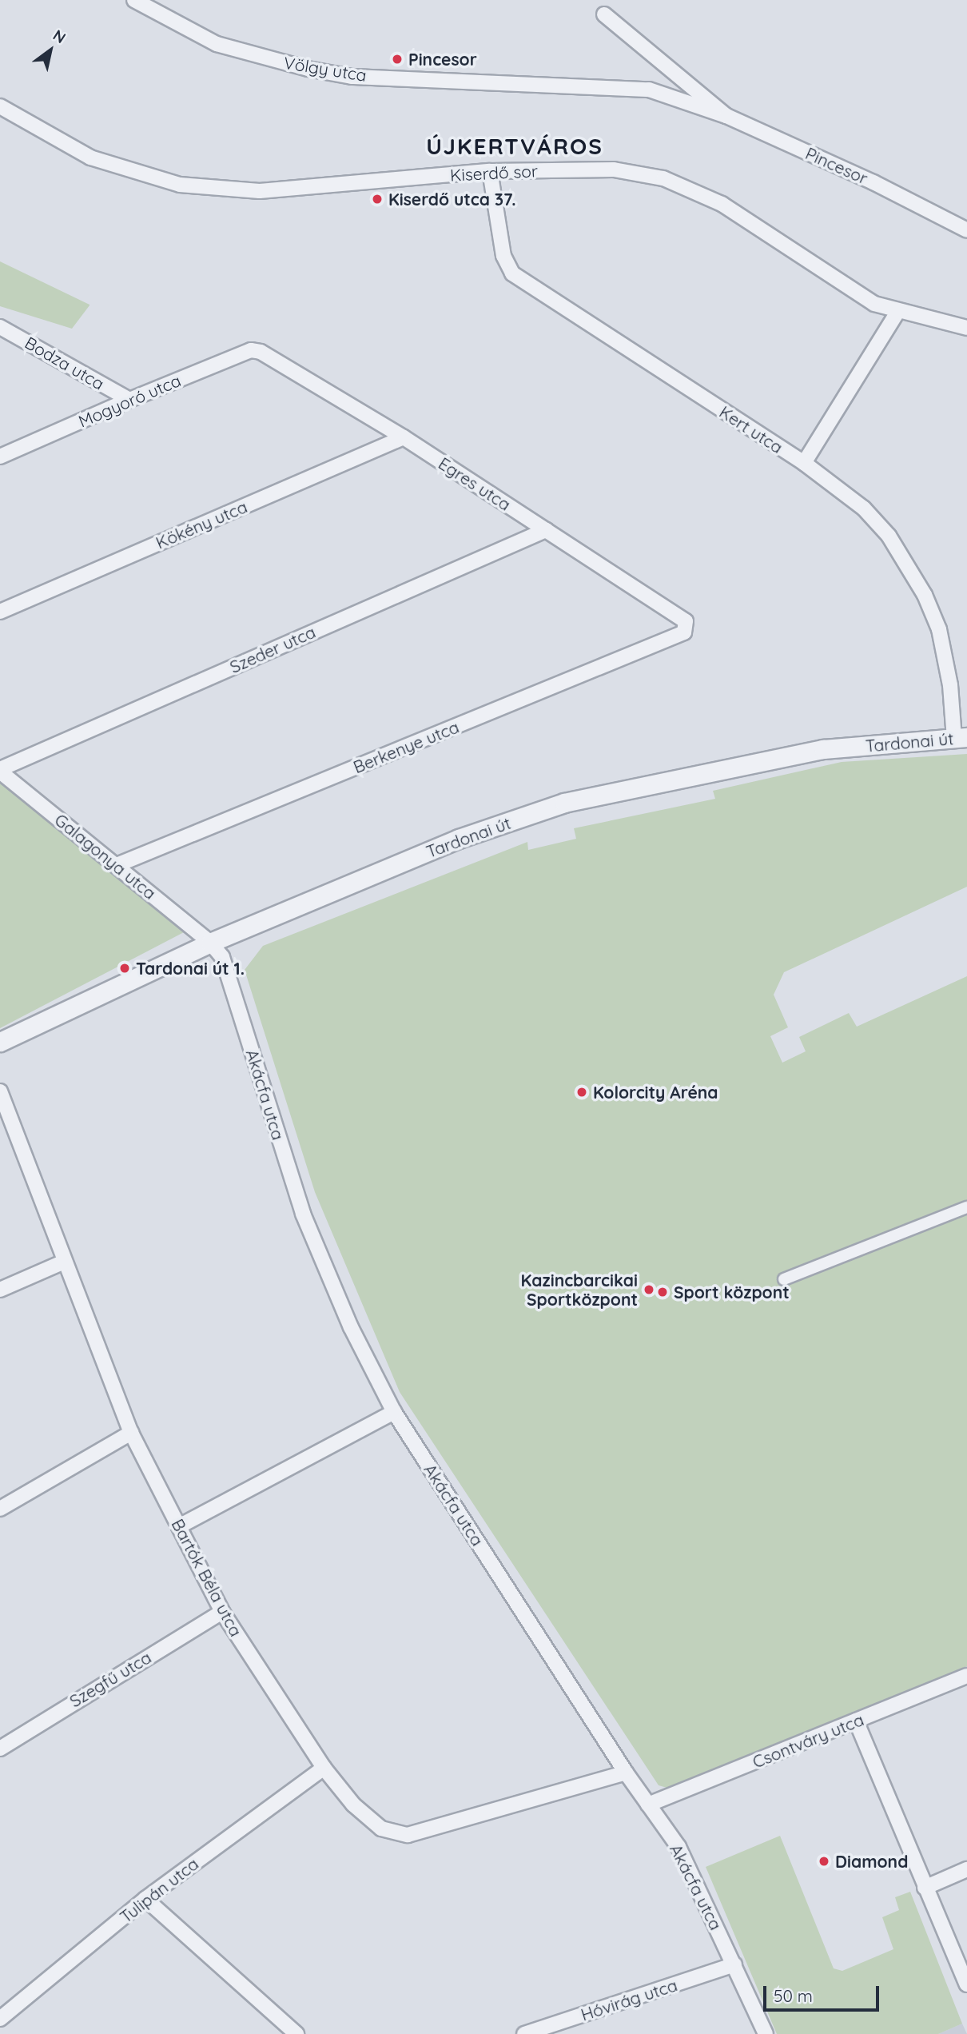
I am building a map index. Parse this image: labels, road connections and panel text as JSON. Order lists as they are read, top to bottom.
{
  "streets": {
    "street": [
      "Völgy utca",
      "Pincesor",
      "Kiserdő sor",
      "Bodza utca",
      "Mogyoró utca",
      "Kert utca",
      "Egres utca",
      "Kökény utca",
      "Szeder utca",
      "Tardonai út",
      "Berkenye utca",
      "Galagonya utca",
      "Akácfa utca",
      "Bartók Béla utca",
      "Szegfű utca",
      "Csontváry utca",
      "Tulipán utca",
      "Hóvirág utca"
    ]
  },
  "crossings": [
    ["Völgy utca", "Pincesor"],
    ["Kiserdő sor", "Kert utca"],
    ["Bodza utca", "Mogyoró utca"],
    ["Mogyoró utca", "Egres utca"],
    ["Kert utca", "Tardonai út"],
    ["Egres utca", "Kökény utca"],
    ["Egres utca", "Szeder utca"],
    ["Egres utca", "Berkenye utca"],
    ["Szeder utca", "Galagonya utca"],
    ["Tardonai út", "Galagonya utca"],
    ["Tardonai út", "Akácfa utca"],
    ["Berkenye utca", "Galagonya utca"],
    ["Galagonya utca", "Akácfa utca"],
    ["Akácfa utca", "Bartók Béla utca"],
    ["Akácfa utca", "Csontváry utca"],
    ["Akácfa utca", "Hóvirág utca"],
    ["Bartók Béla utca", "Szegfű utca"],
    ["Bartók Béla utca", "Tulipán utca"]
  ],
  "districts": ["ÚJKERTVÁROS"],
  "places": [
    "Pincesor",
    "Kiserdő utca 37.",
    "Tardonai út 1.",
    "Kolorcity Aréna",
    "Kazincbarcikai Sportközpont",
    "Sport központ",
    "Diamond"
  ],
  "scale_bar": "50 m",
  "north": "top right"
}
